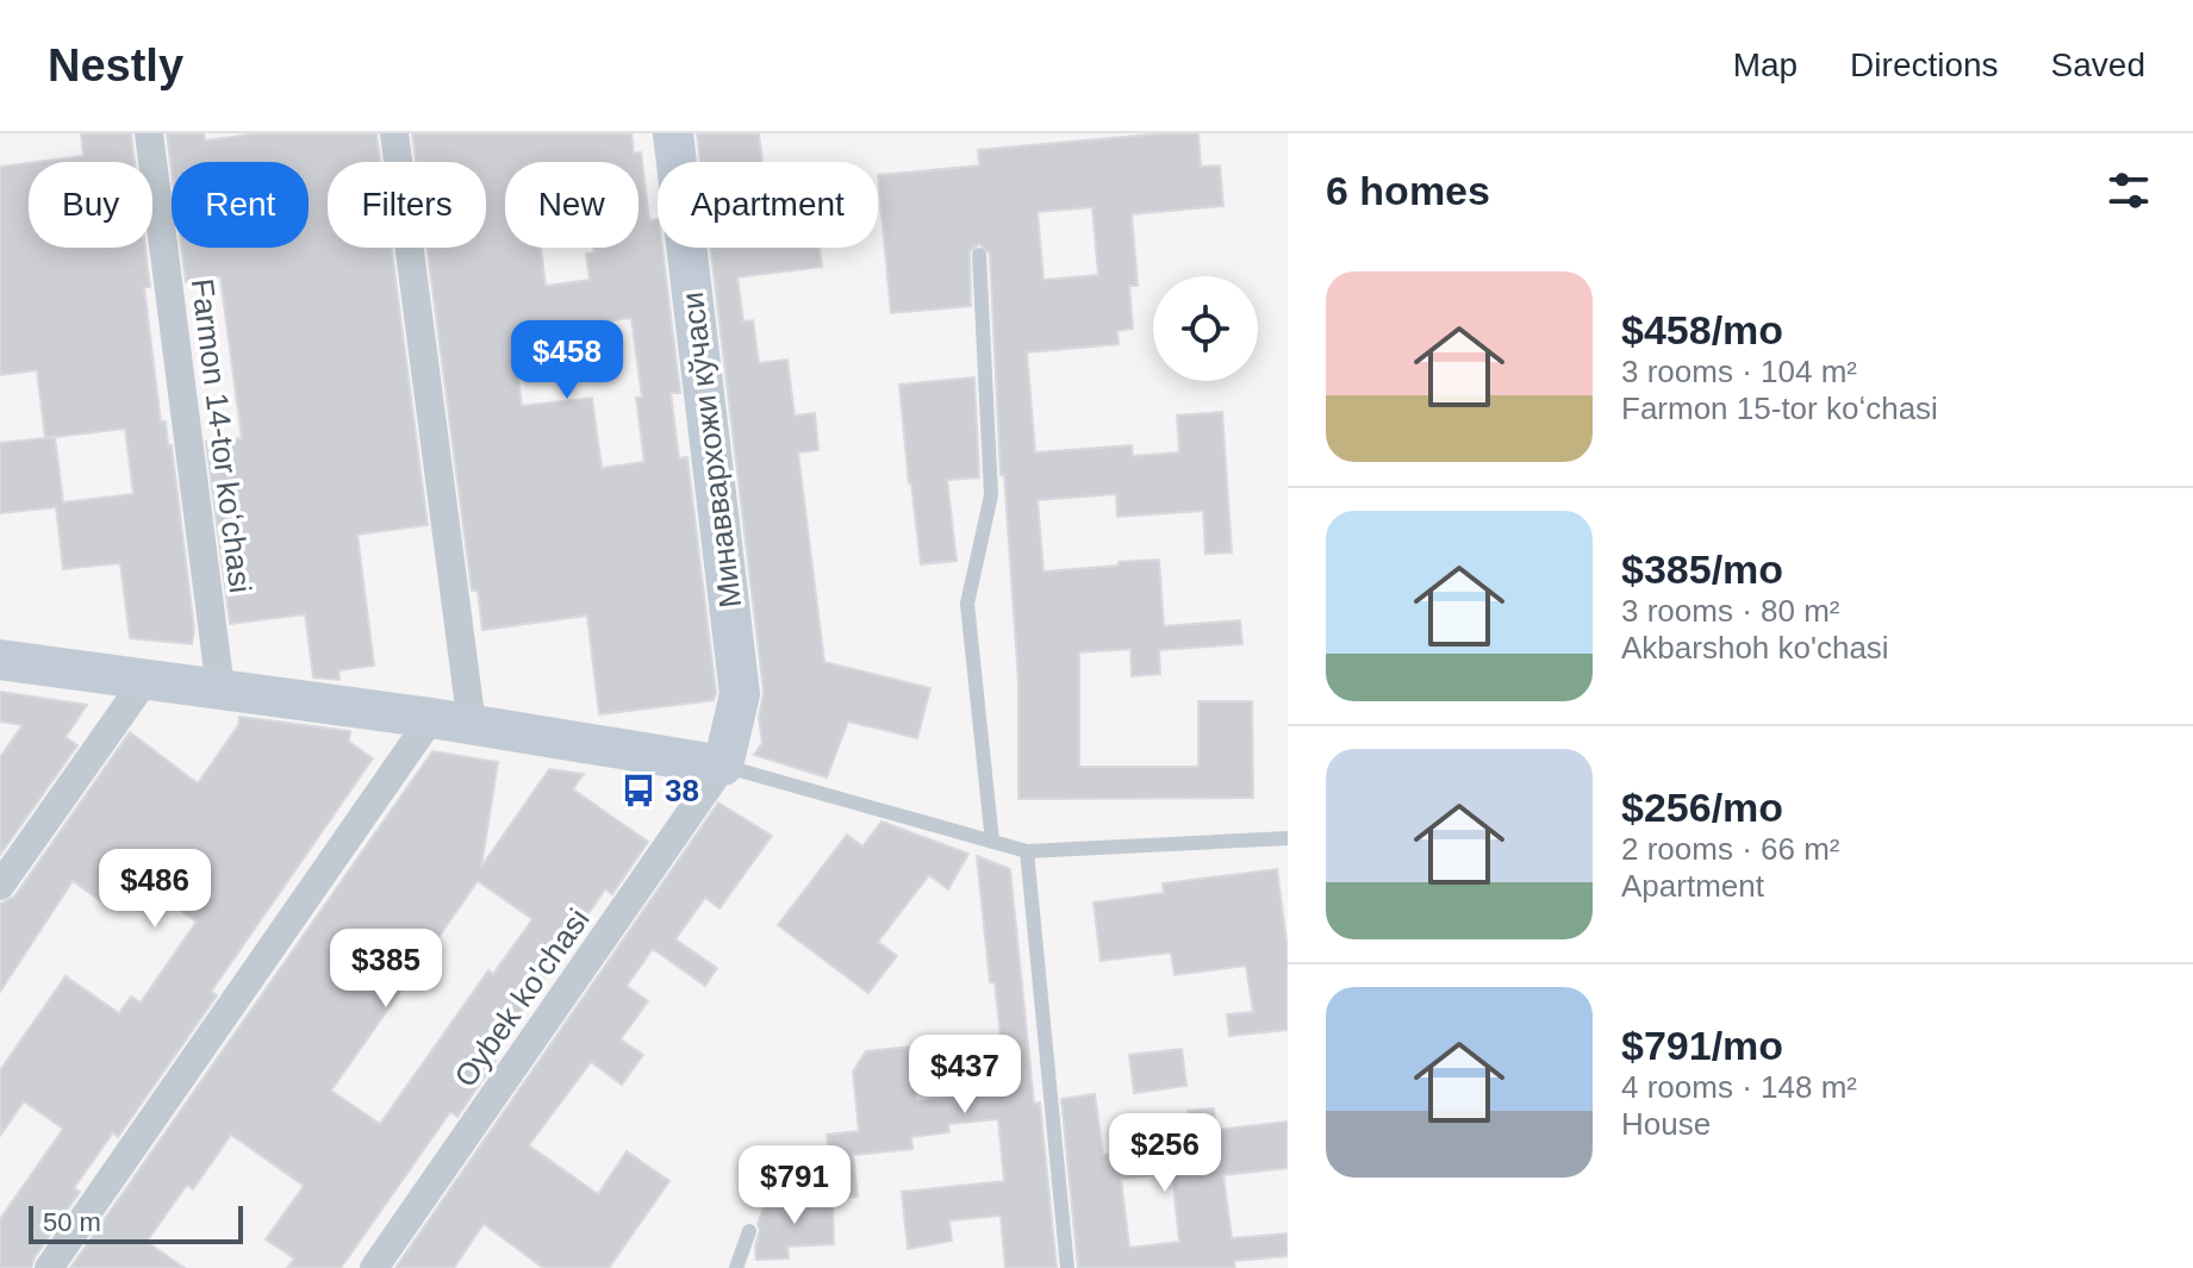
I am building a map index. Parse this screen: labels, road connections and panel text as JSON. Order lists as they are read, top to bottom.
{
  "streets": {
    "street": ["Farmon 14-tor koʻchasi", "Минаввархожи кўчаси", "Oybek ko'chasi"]
  },
  "crossings": [
    ["Минаввархожи кўчаси", "Oybek ko'chasi"]
  ],
  "places": {
    "bus stop": ["38"]
  },
  "scale_bar": "50 m",
  "page": {
    "header": "Nestly",
    "nav": ["Map", "Directions", "Saved"],
    "heading": "6 homes",
    "chip": [
      "Buy",
      "Rent",
      "Filters",
      "New",
      "Apartment"
    ],
    "list": [
      {
        "name": "$458/mo",
        "note": "3 rooms · 104 m² · Farmon 15-tor koʻchasi"
      },
      {
        "name": "$385/mo",
        "note": "3 rooms · 80 m² · Akbarshoh ko'chasi"
      },
      {
        "name": "$256/mo",
        "note": "2 rooms · 66 m² · Apartment"
      },
      {
        "name": "$791/mo",
        "note": "4 rooms · 148 m² · House"
      }
    ],
    "price": [
      "$458",
      "$486",
      "$385",
      "$437",
      "$256",
      "$791"
    ],
    "scale": "50 m"
  }
}
